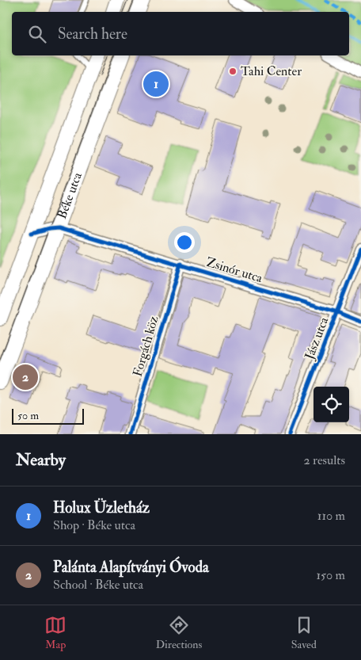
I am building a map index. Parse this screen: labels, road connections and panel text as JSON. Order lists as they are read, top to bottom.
{
  "streets": {
    "main road": ["Béke utca"],
    "street": ["Zsinór utca", "Jász utca", "Forgách köz"]
  },
  "crossings": [
    ["Béke utca", "Zsinór utca"],
    ["Zsinór utca", "Jász utca"],
    ["Zsinór utca", "Forgách köz"]
  ],
  "places": ["Tahi Center"],
  "scale_bar": "50 m",
  "page": {
    "search": "Search here",
    "pins": ["1", "2"],
    "scale": "50 m",
    "heading": ["Nearby", "2 results"],
    "list": [
      {
        "mark": "1",
        "name": "Holux Üzletház",
        "note": "Shop · Béke utca",
        "value": "110 m"
      },
      {
        "mark": "2",
        "name": "Palánta Alapítványi Óvoda",
        "note": "School · Béke utca",
        "value": "150 m"
      }
    ],
    "nav": ["Map", "Directions", "Saved"]
  }
}
